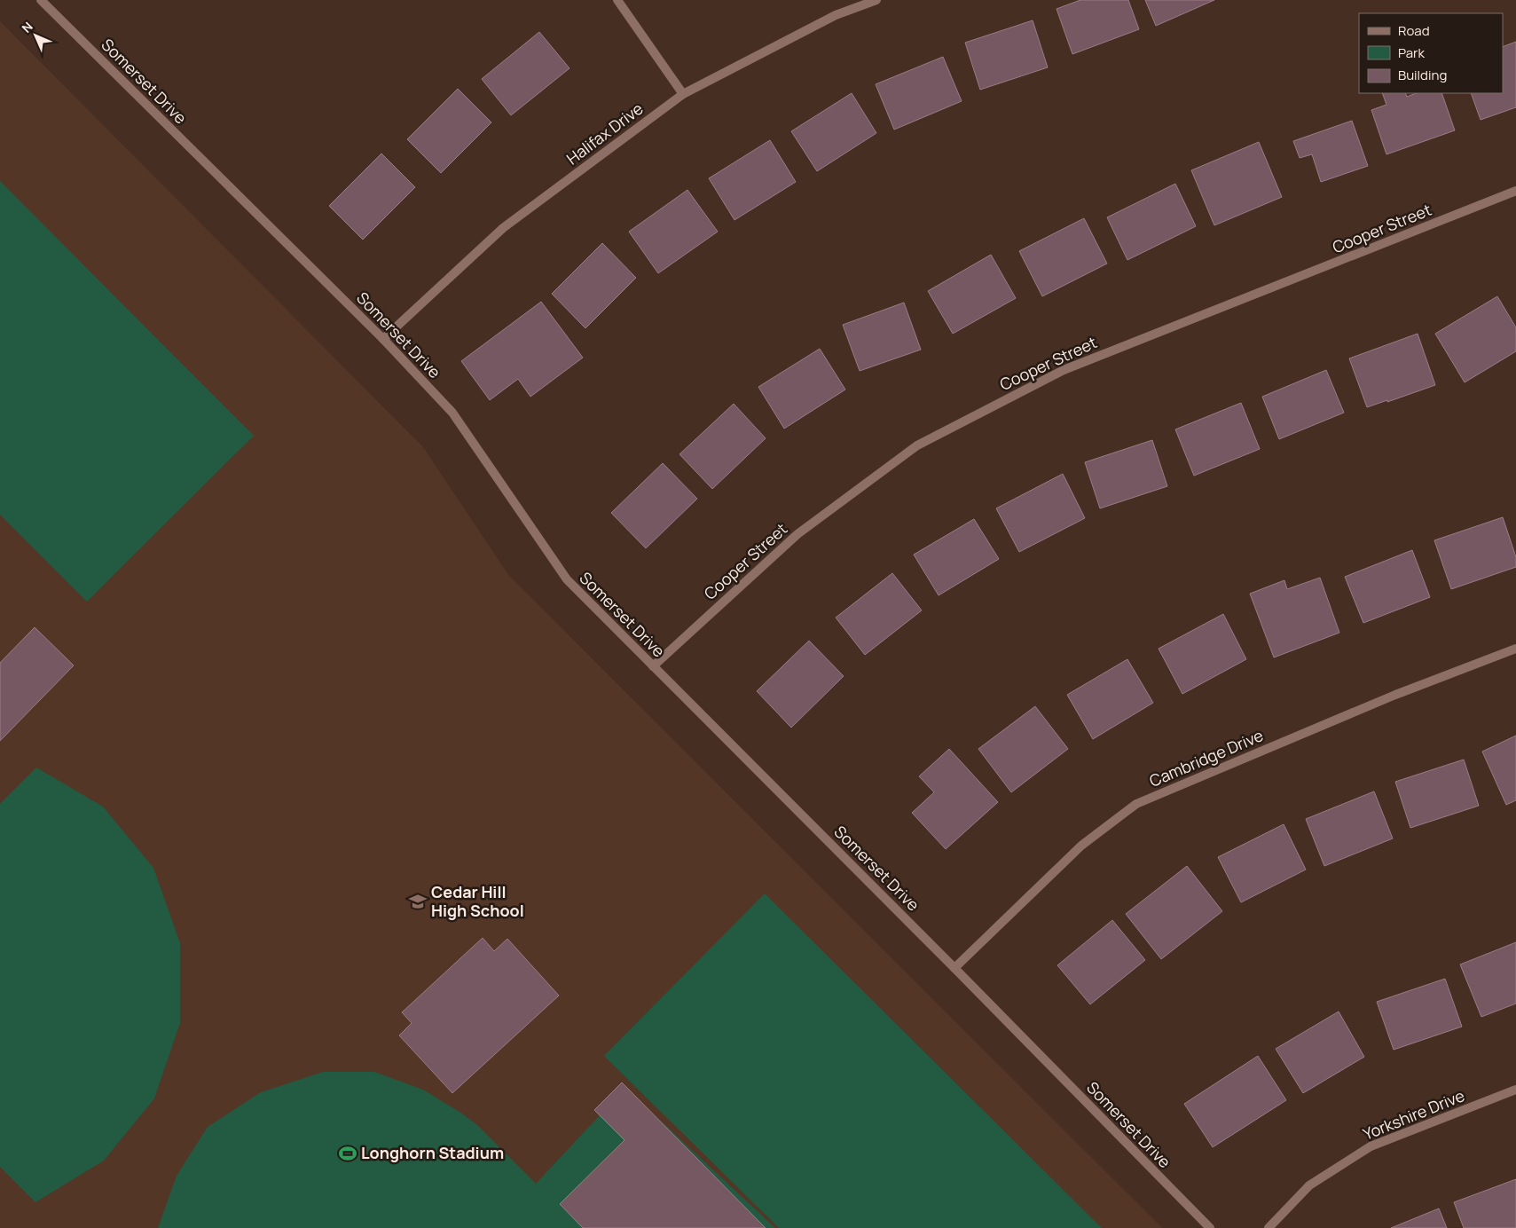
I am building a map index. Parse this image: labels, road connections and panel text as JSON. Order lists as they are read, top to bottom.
{
  "streets": {
    "street": [
      "Somerset Drive",
      "Halifax Drive",
      "Cooper Street",
      "Cambridge Drive",
      "Yorkshire Drive"
    ]
  },
  "crossings": [
    ["Somerset Drive", "Halifax Drive"],
    ["Somerset Drive", "Cooper Street"],
    ["Somerset Drive", "Cambridge Drive"]
  ],
  "places": {
    "school or university": ["Cedar Hill High School"],
    "sports": ["Longhorn Stadium"]
  },
  "legend": ["Road", "Park", "Building"],
  "north": "top left"
}
